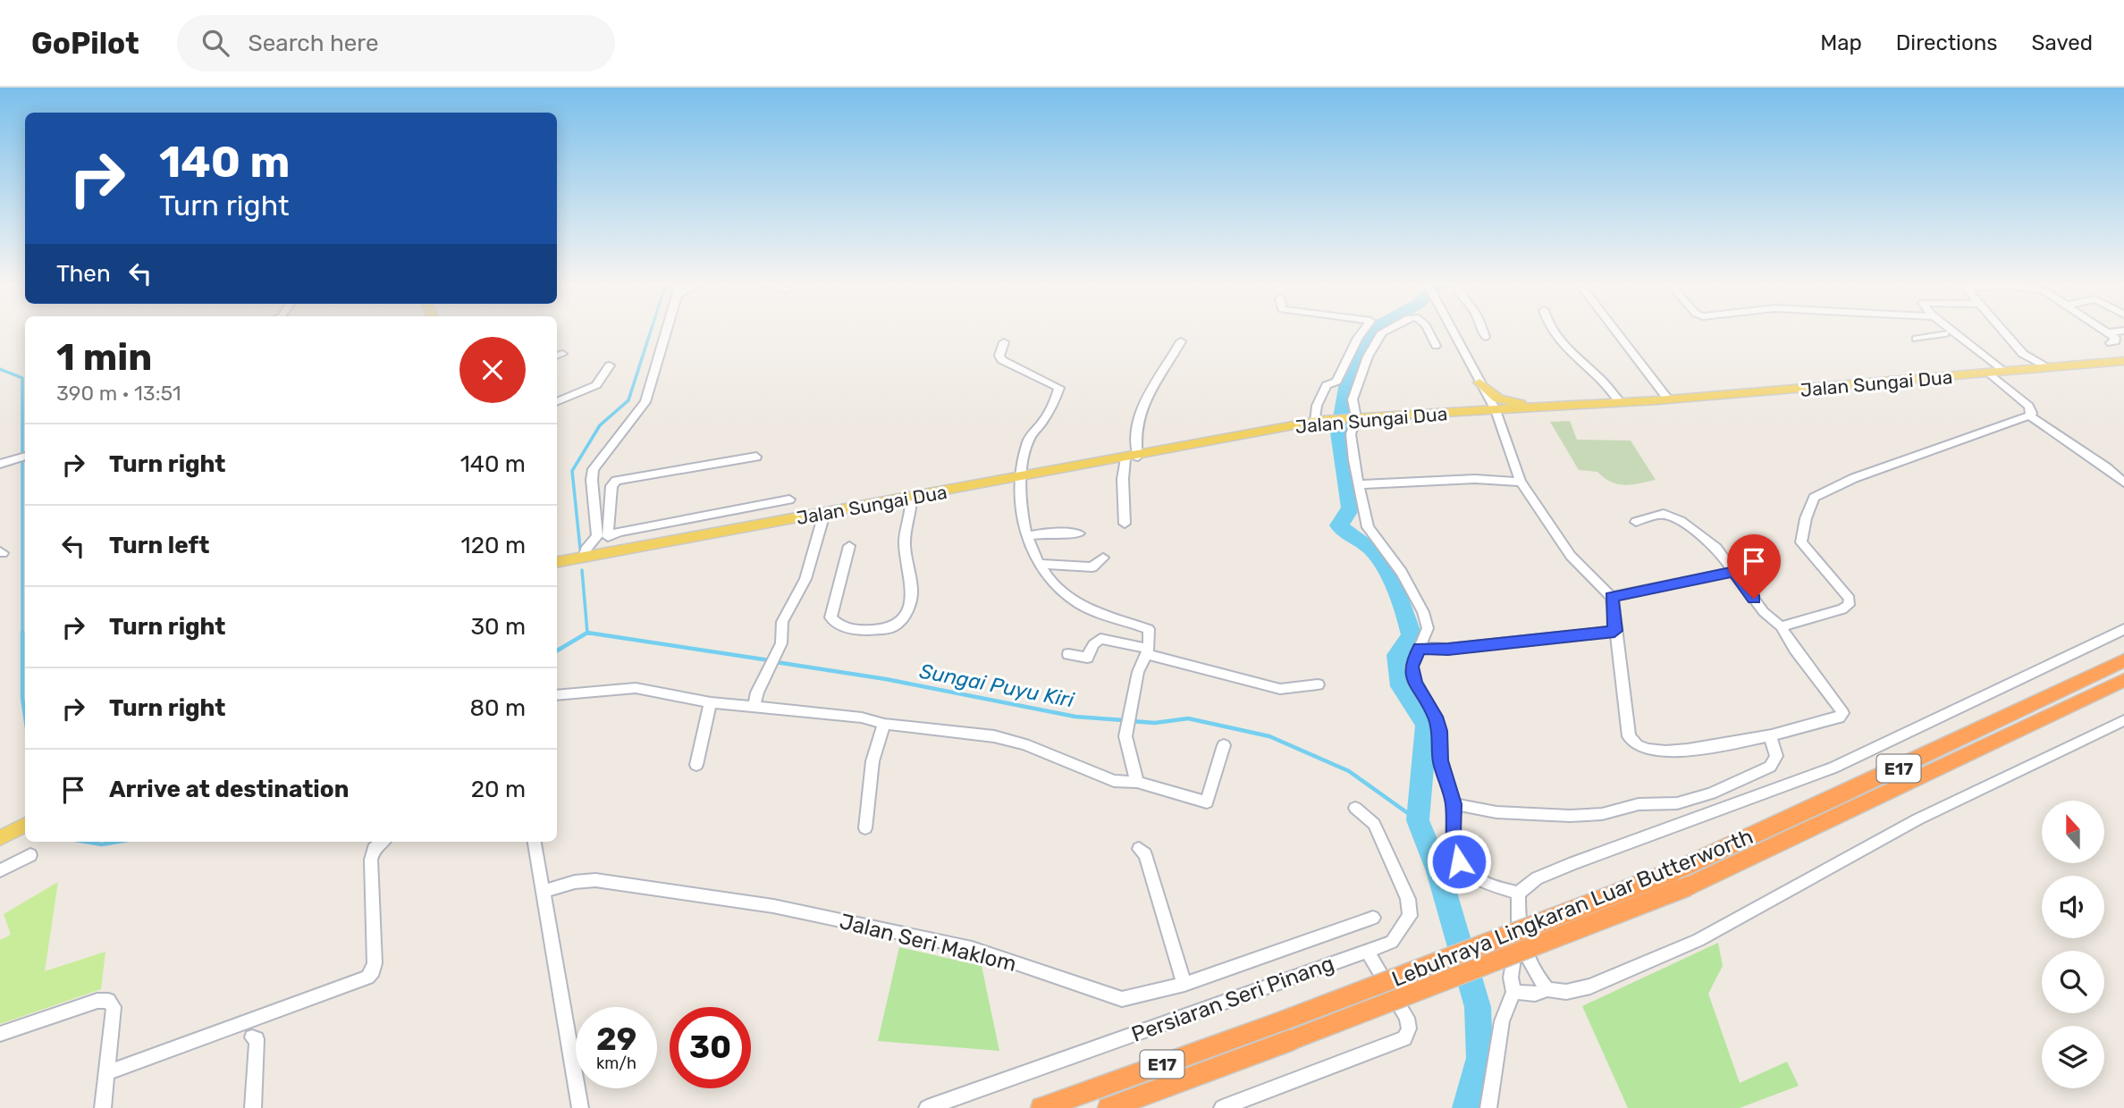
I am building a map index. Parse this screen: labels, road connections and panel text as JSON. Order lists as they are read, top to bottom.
{
  "streets": {
    "highway": ["E17", "Lebuhraya Lingkaran Luar Butterworth"],
    "main road": ["Jalan Sungai Dua"],
    "street": ["Jalan Seri Maklom", "Persiaran Seri Pinang"]
  },
  "water": ["Sungai Puyu Kiri"],
  "north": "top",
  "page": {
    "header": "GoPilot",
    "search": "Search here",
    "nav": ["Map", "Directions", "Saved"],
    "turn": ["140 m", "Turn right"],
    "then": "Then",
    "heading": ["1 min", "390 m · 13:51"],
    "list": [
      {
        "name": "Turn right",
        "value": "140 m"
      },
      {
        "name": "Turn left",
        "value": "120 m"
      },
      {
        "name": "Turn right",
        "value": "30 m"
      },
      {
        "name": "Turn right",
        "value": "80 m"
      },
      {
        "name": "Arrive at destination",
        "value": "20 m"
      }
    ],
    "speed": "29 km/h",
    "limit": "30"
  }
}
